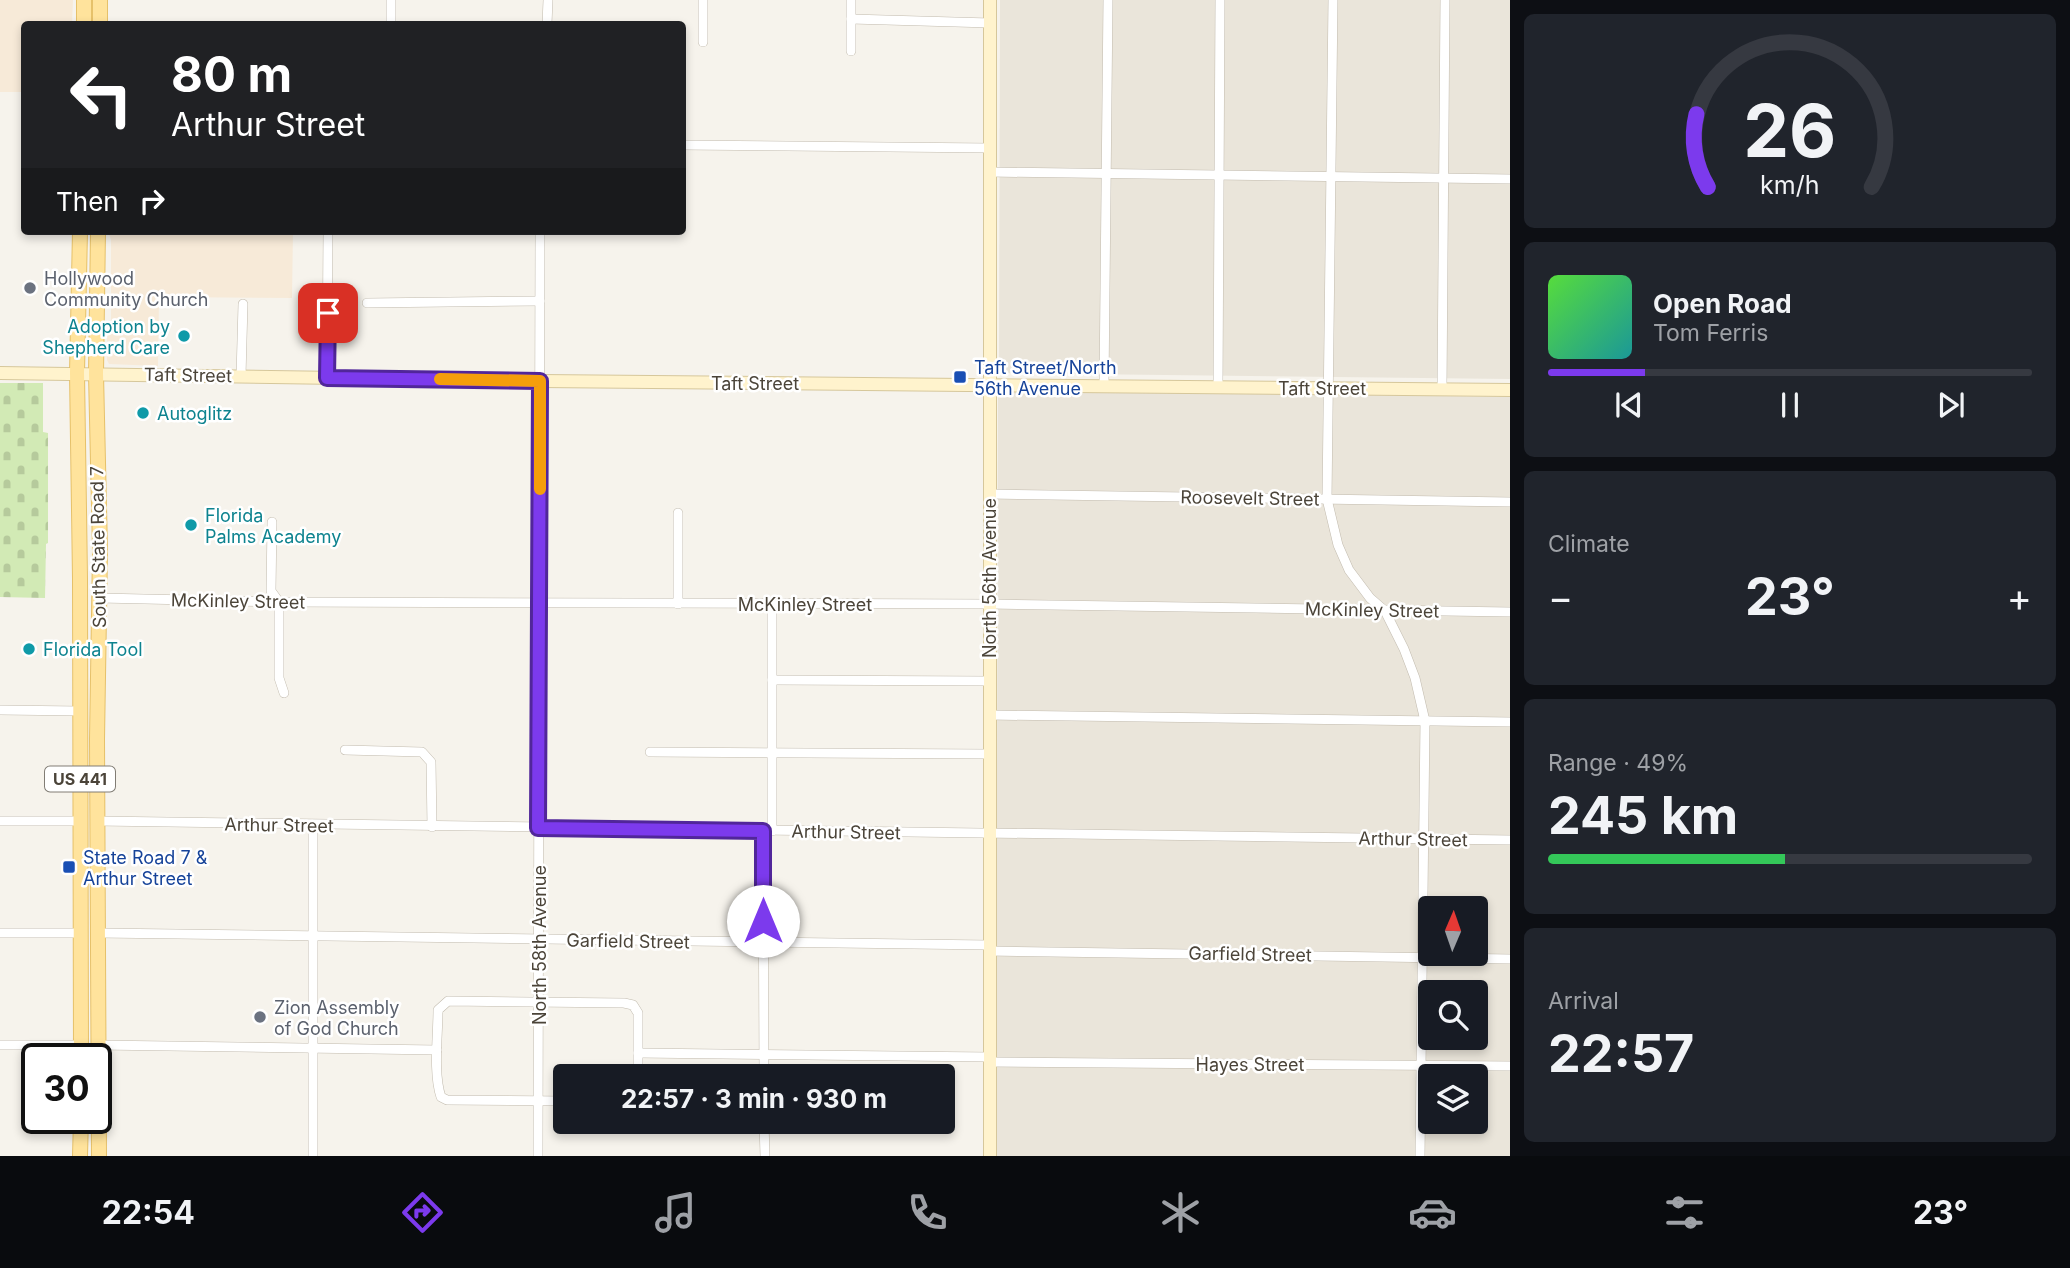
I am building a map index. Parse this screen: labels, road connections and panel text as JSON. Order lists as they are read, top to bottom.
{
  "streets": {
    "main road": ["South State Road 7", "US 441"],
    "street": [
      "Taft Street",
      "Roosevelt Street",
      "North 56th Avenue",
      "McKinley Street",
      "Arthur Street",
      "Garfield Street",
      "North 58th Avenue",
      "Hayes Street"
    ]
  },
  "crossings": [
    ["Taft Street", "South State Road 7"],
    ["Taft Street", "North 56th Avenue"],
    ["Taft Street", "North 58th Avenue"],
    ["Roosevelt Street", "North 56th Avenue"],
    ["South State Road 7", "McKinley Street"],
    ["South State Road 7", "Arthur Street"],
    ["South State Road 7", "Garfield Street"],
    ["North 56th Avenue", "McKinley Street"],
    ["North 56th Avenue", "Arthur Street"],
    ["North 56th Avenue", "Garfield Street"],
    ["North 56th Avenue", "Hayes Street"],
    ["McKinley Street", "North 58th Avenue"],
    ["Arthur Street", "North 58th Avenue"],
    ["Garfield Street", "North 58th Avenue"]
  ],
  "places": {
    "other": [
      "Hollywood Community Church",
      "Adoption by Shepherd Care",
      "Autoglitz",
      "Florida Palms Academy",
      "Florida Tool",
      "Zion Assembly of God Church"
    ],
    "transit": ["Taft Street/North 56th Avenue", "State Road 7 & Arthur Street"]
  },
  "north": "top",
  "page": {
    "turn": ["80 m", "Arthur Street"],
    "then": "Then",
    "song": ["Open Road", "Tom Ferris"],
    "tile": [
      "Climate",
      ["Range · 49%", "245 km"],
      ["Arrival", "22:57"]
    ],
    "heat": ["−", "23°", "+"],
    "limit": "30",
    "trip": "22:57 · 3 min · 930 m",
    "tabs": ["22:54", "23°"],
    "gauge": ["26", "km/h"]
  }
}
